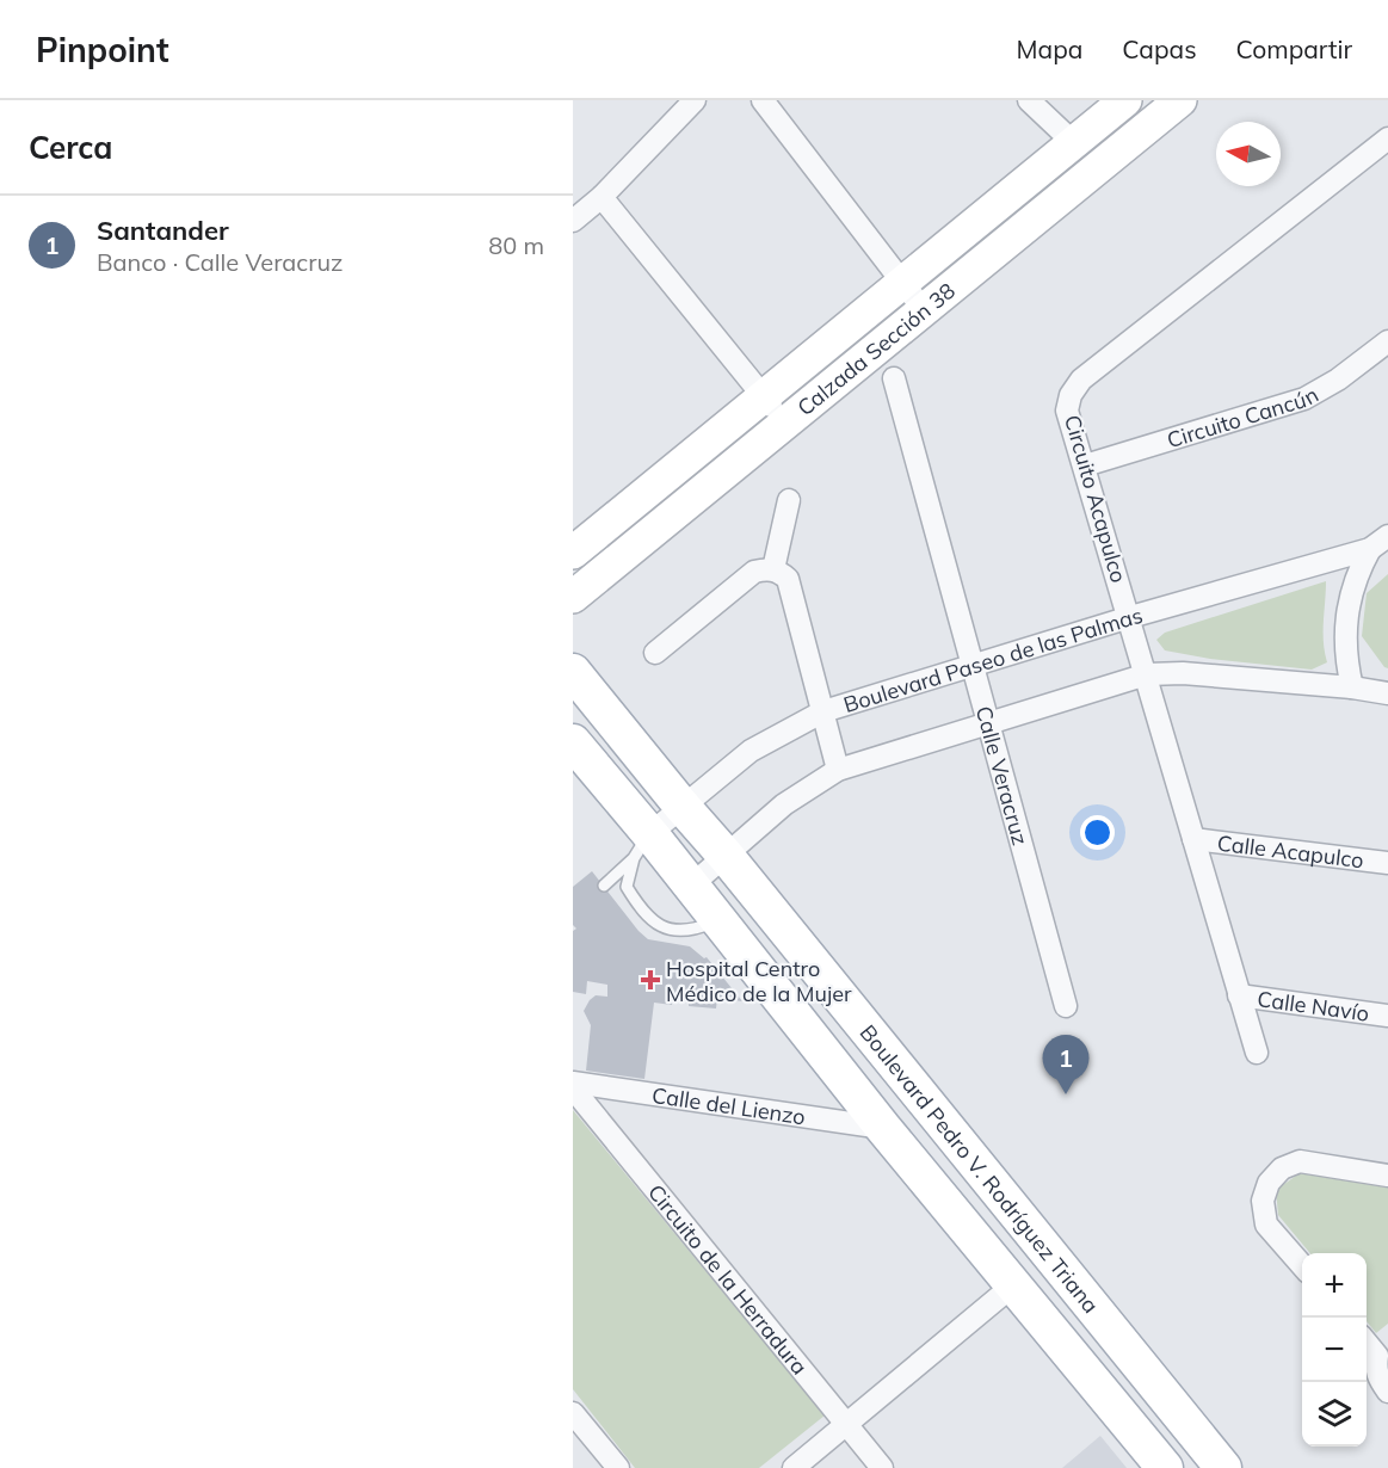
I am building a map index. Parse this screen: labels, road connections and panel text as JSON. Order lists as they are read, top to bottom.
{
  "streets": {
    "main road": ["Boulevard Pedro V. Rodríguez Triana"],
    "street": [
      "Calzada Sección 38",
      "Circuito Cancún",
      "Circuito Acapulco",
      "Boulevard Paseo de las Palmas",
      "Calle Veracruz",
      "Calle Acapulco",
      "Calle Navío",
      "Calle del Lienzo",
      "Circuito de la Herradura"
    ]
  },
  "crossings": [
    ["Circuito Cancún", "Circuito Acapulco"],
    ["Circuito Acapulco", "Boulevard Paseo de las Palmas"],
    ["Circuito Acapulco", "Calle Acapulco"],
    ["Circuito Acapulco", "Calle Navío"],
    ["Boulevard Paseo de las Palmas", "Calle Veracruz"],
    ["Boulevard Paseo de las Palmas", "Boulevard Pedro V. Rodríguez Triana"]
  ],
  "places": {
    "health": ["Hospital Centro Médico de la Mujer"]
  },
  "north": "left",
  "page": {
    "header": "Pinpoint",
    "nav": ["Mapa", "Capas", "Compartir"],
    "heading": "Cerca",
    "list": [
      {
        "mark": "1",
        "name": "Santander",
        "note": "Banco · Calle Veracruz",
        "value": "80 m"
      }
    ],
    "pins": "1",
    "map_buttons": ["+", "−"]
  }
}
